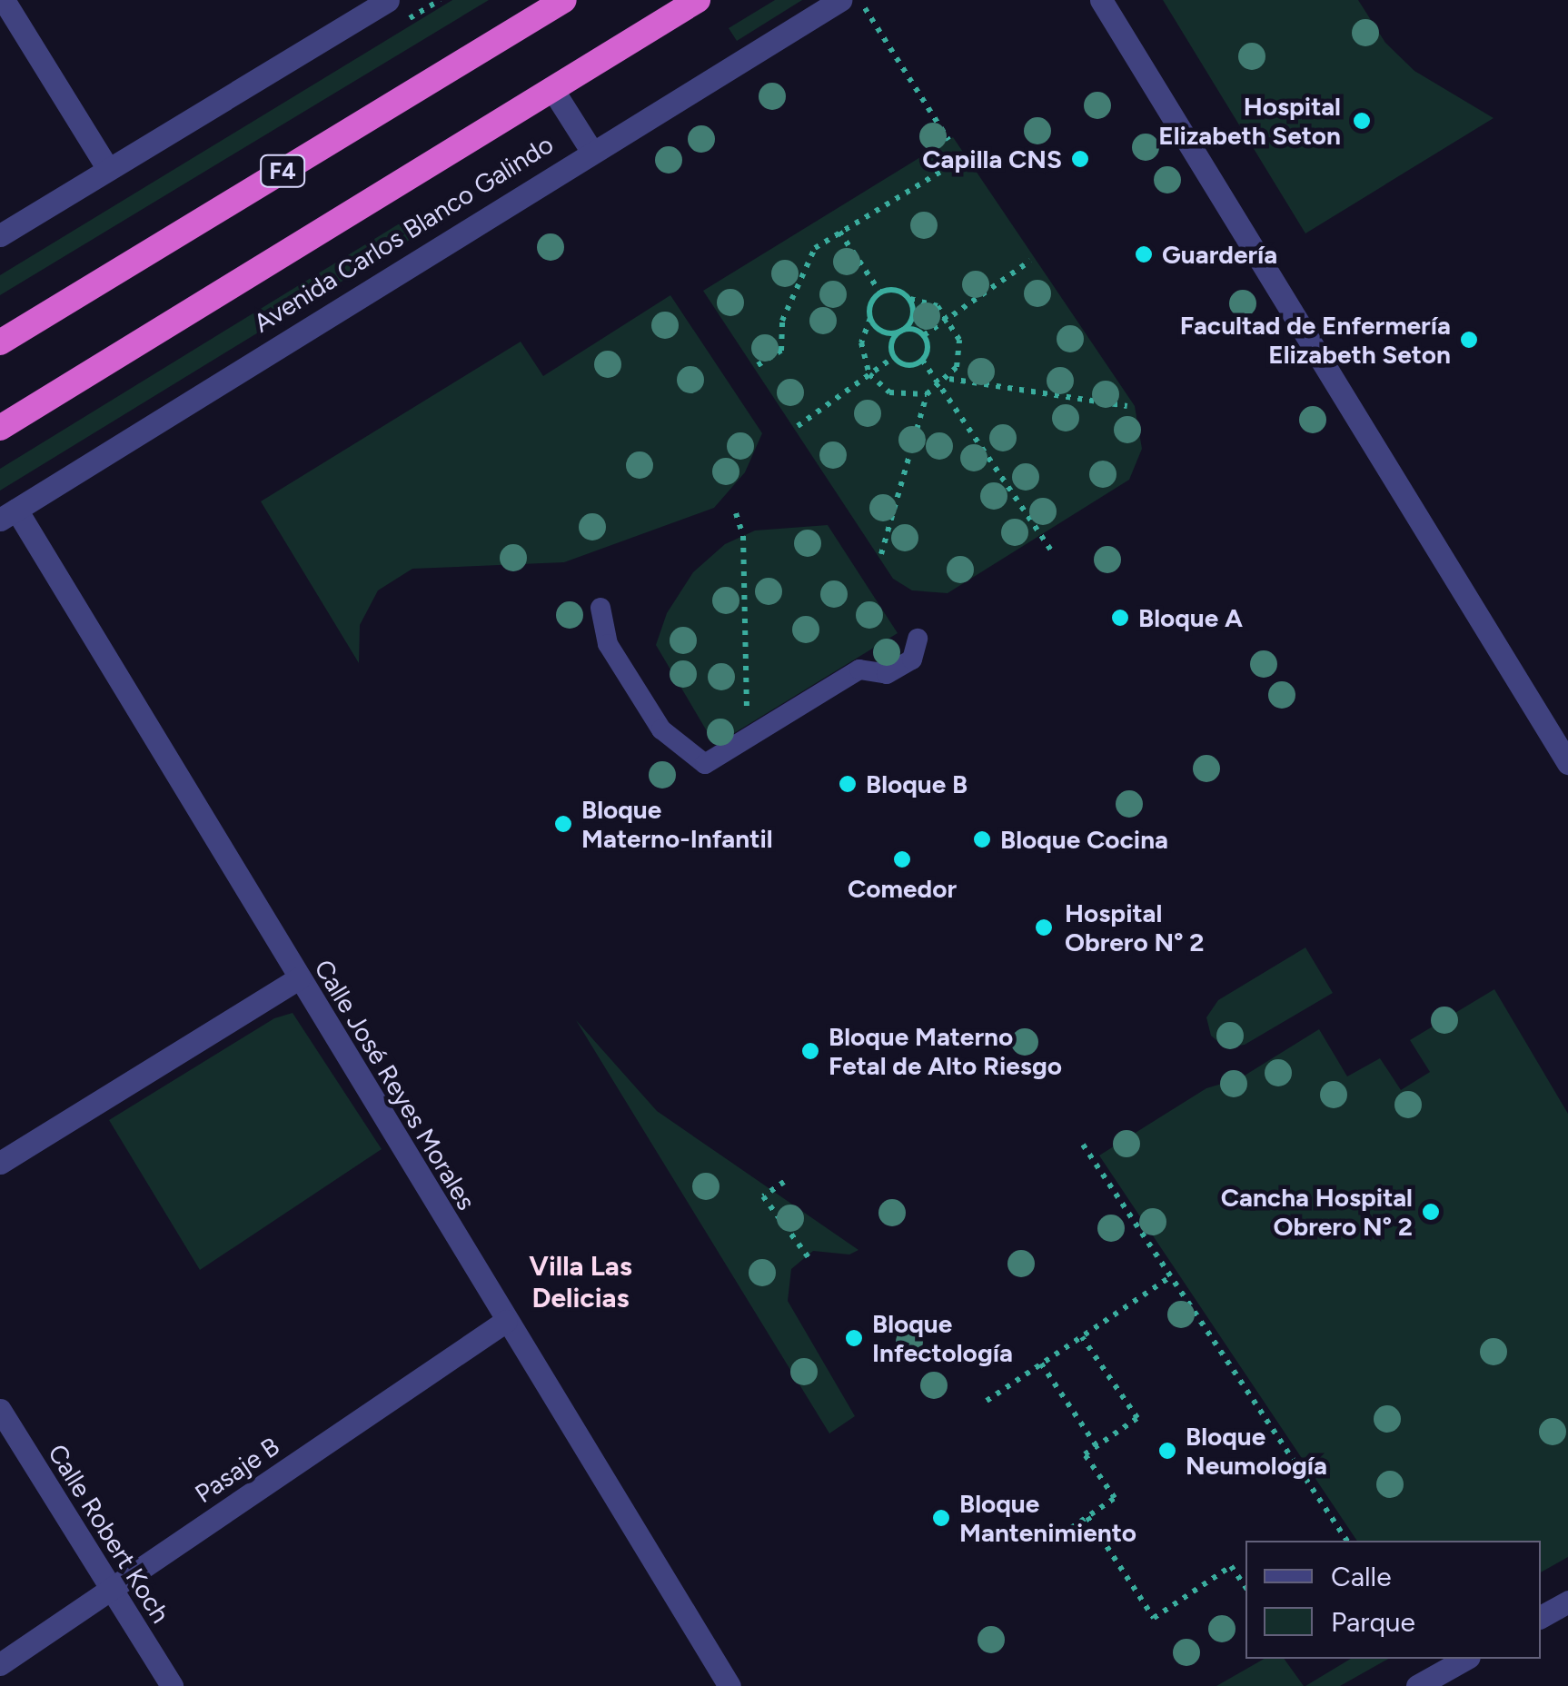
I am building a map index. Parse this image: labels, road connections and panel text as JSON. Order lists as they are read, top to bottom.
{
  "streets": {
    "highway": ["F4", "Avenida Carlos Blanco Galindo"],
    "street": ["Calle José Reyes Morales", "Pasaje B", "Calle Robert Koch"]
  },
  "crossings": [
    ["Avenida Carlos Blanco Galindo", "Calle José Reyes Morales"],
    ["Calle José Reyes Morales", "Pasaje B"],
    ["Pasaje B", "Calle Robert Koch"]
  ],
  "districts": ["Villa Las Delicias"],
  "places": [
    "Hospital Elizabeth Seton",
    "Capilla CNS",
    "Guardería",
    "Facultad de Enfermería Elizabeth Seton",
    "Bloque A",
    "Bloque B",
    "Bloque Materno-Infantil",
    "Bloque Cocina",
    "Comedor",
    "Hospital Obrero N° 2",
    "Bloque Materno Fetal de Alto Riesgo",
    "Cancha Hospital Obrero N° 2",
    "Bloque Infectología",
    "Bloque Neumología",
    "Bloque Mantenimiento"
  ],
  "legend": ["Calle", "Parque"]
}
